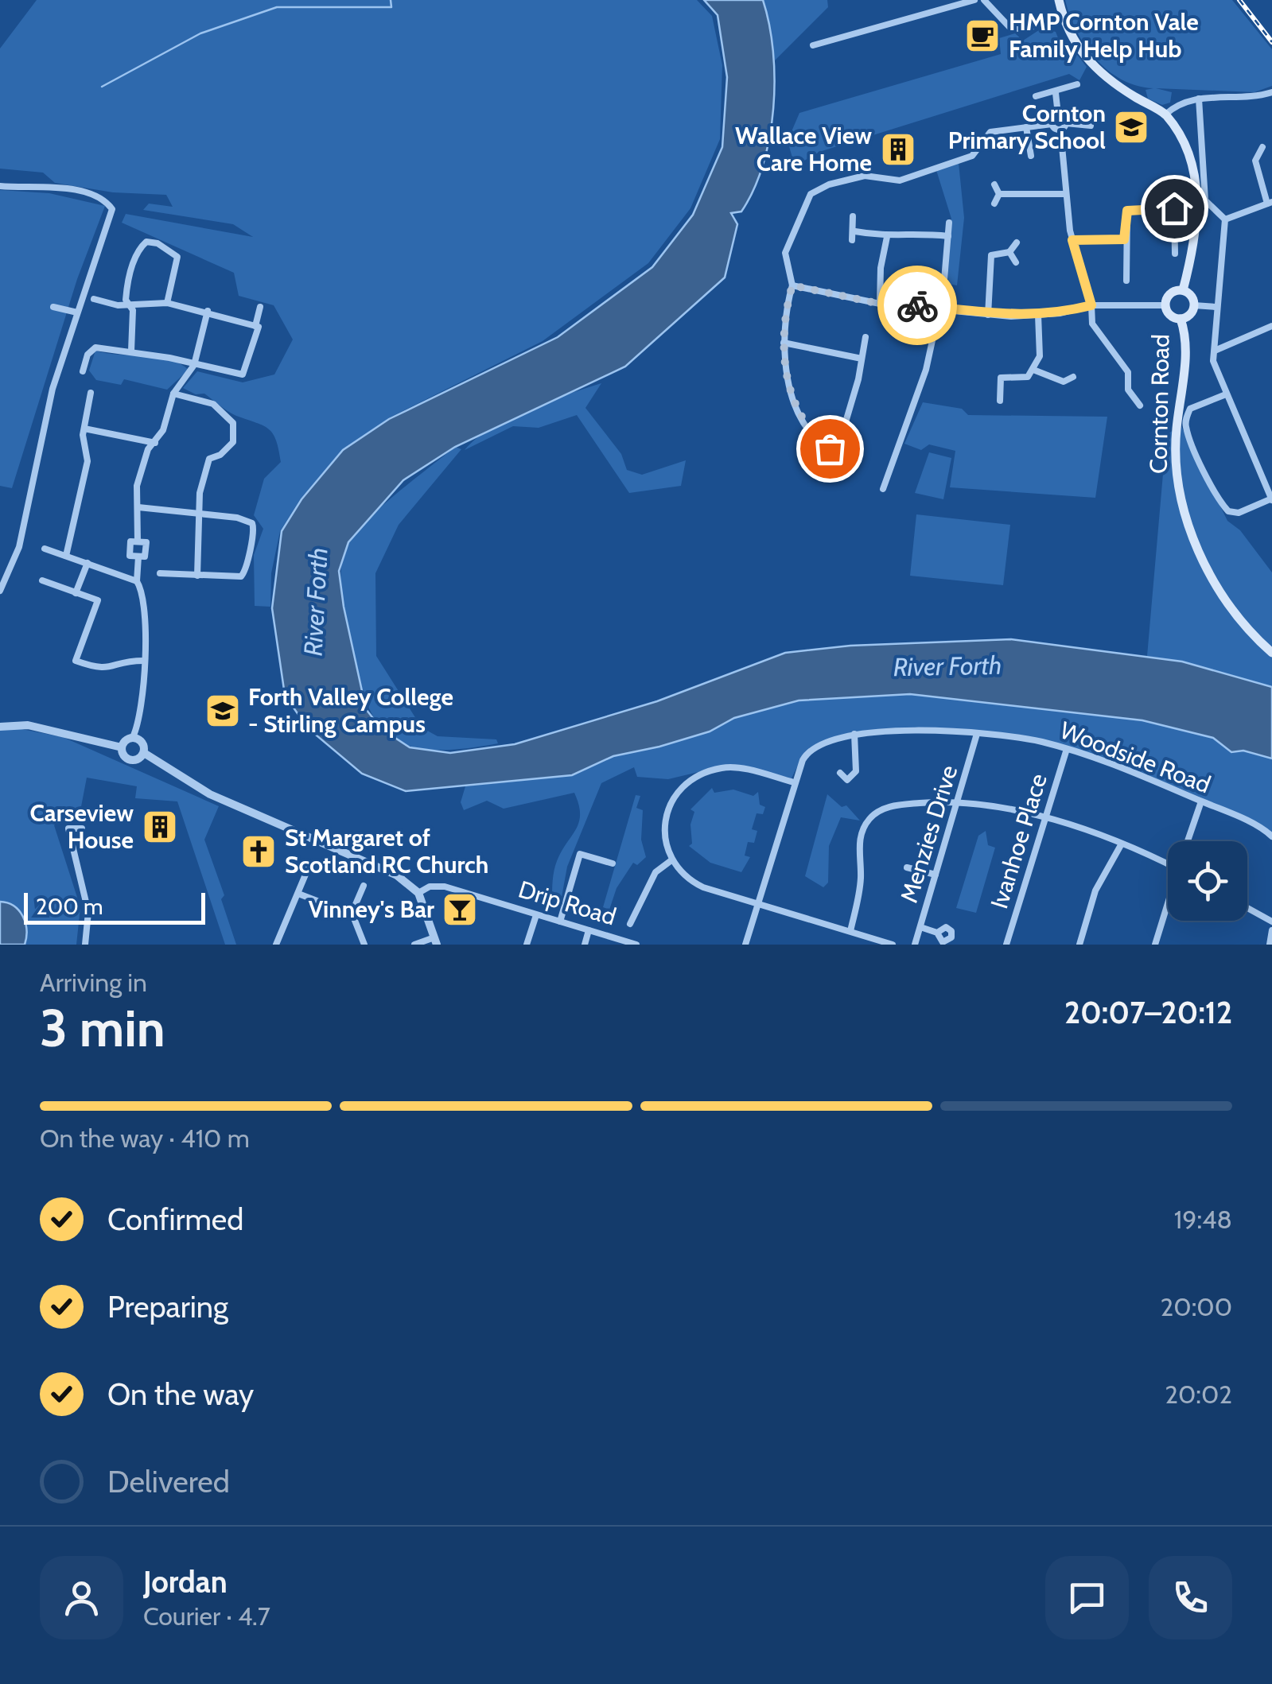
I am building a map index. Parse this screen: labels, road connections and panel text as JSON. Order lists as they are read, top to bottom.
{
  "streets": {
    "main road": ["Cornton Road"],
    "street": [
      "Woodside Road",
      "Menzies Drive",
      "Ivanhoe Place",
      "Drip Road"
    ]
  },
  "crossings": [
    ["Woodside Road", "Menzies Drive"],
    ["Woodside Road", "Ivanhoe Place"]
  ],
  "water": ["River Forth"],
  "places": {
    "cafe": ["HMP Cornton Vale Family Help Hub"],
    "school or university": ["Cornton Primary School", "Forth Valley College - Stirling Campus"],
    "building": ["Wallace View Care Home", "Carseview House"],
    "church": ["St Margaret of Scotland RC Church"],
    "bar": ["Vinney's Bar"]
  },
  "scale_bar": "200 m",
  "page": {
    "scale": "200 m",
    "heading": ["3 min", "Arriving in", "20:07–20:12"],
    "panel": ["Jordan", "Courier · 4.7"],
    "bar": "On the way · 410 m",
    "list": [
      ["Confirmed", "19:48"],
      ["Preparing", "20:00"],
      ["On the way", "20:02"],
      "Delivered"
    ]
  }
}
